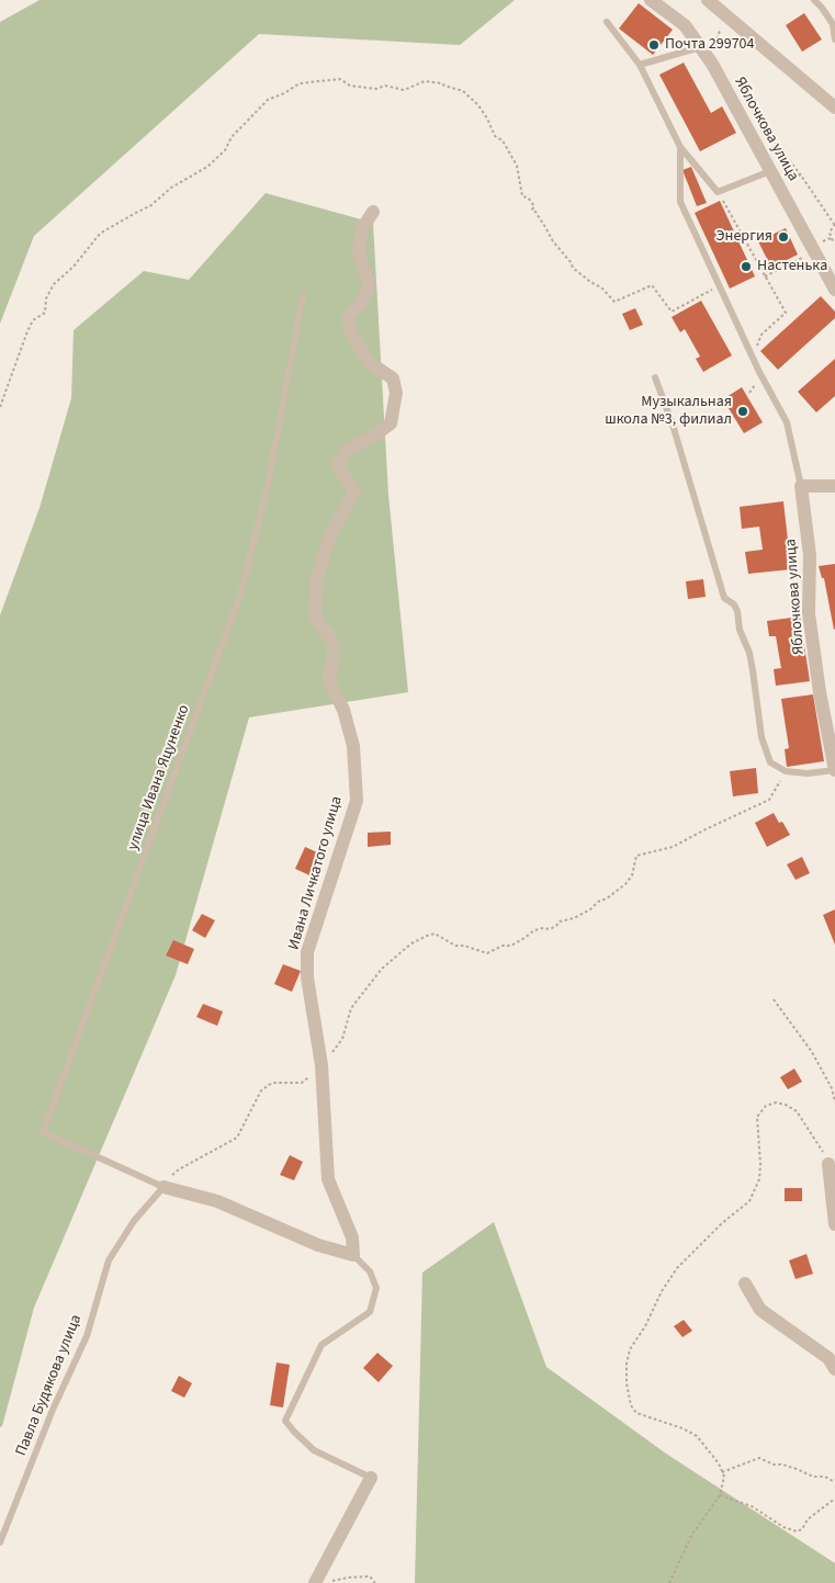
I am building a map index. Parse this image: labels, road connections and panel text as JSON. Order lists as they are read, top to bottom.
{
  "streets": {
    "street": ["Яблочкова улица", "Ивана Личкатого улица"],
    "lane": ["улица Ивана Яцуненко", "Павла Будякова улица"]
  },
  "crossings": [
    ["улица Ивана Яцуненко", "Павла Будякова улица"]
  ],
  "places": [
    "Почта 299704",
    "Энергия",
    "Настенька",
    "Музыкальная школа №3, филиал"
  ]
}
